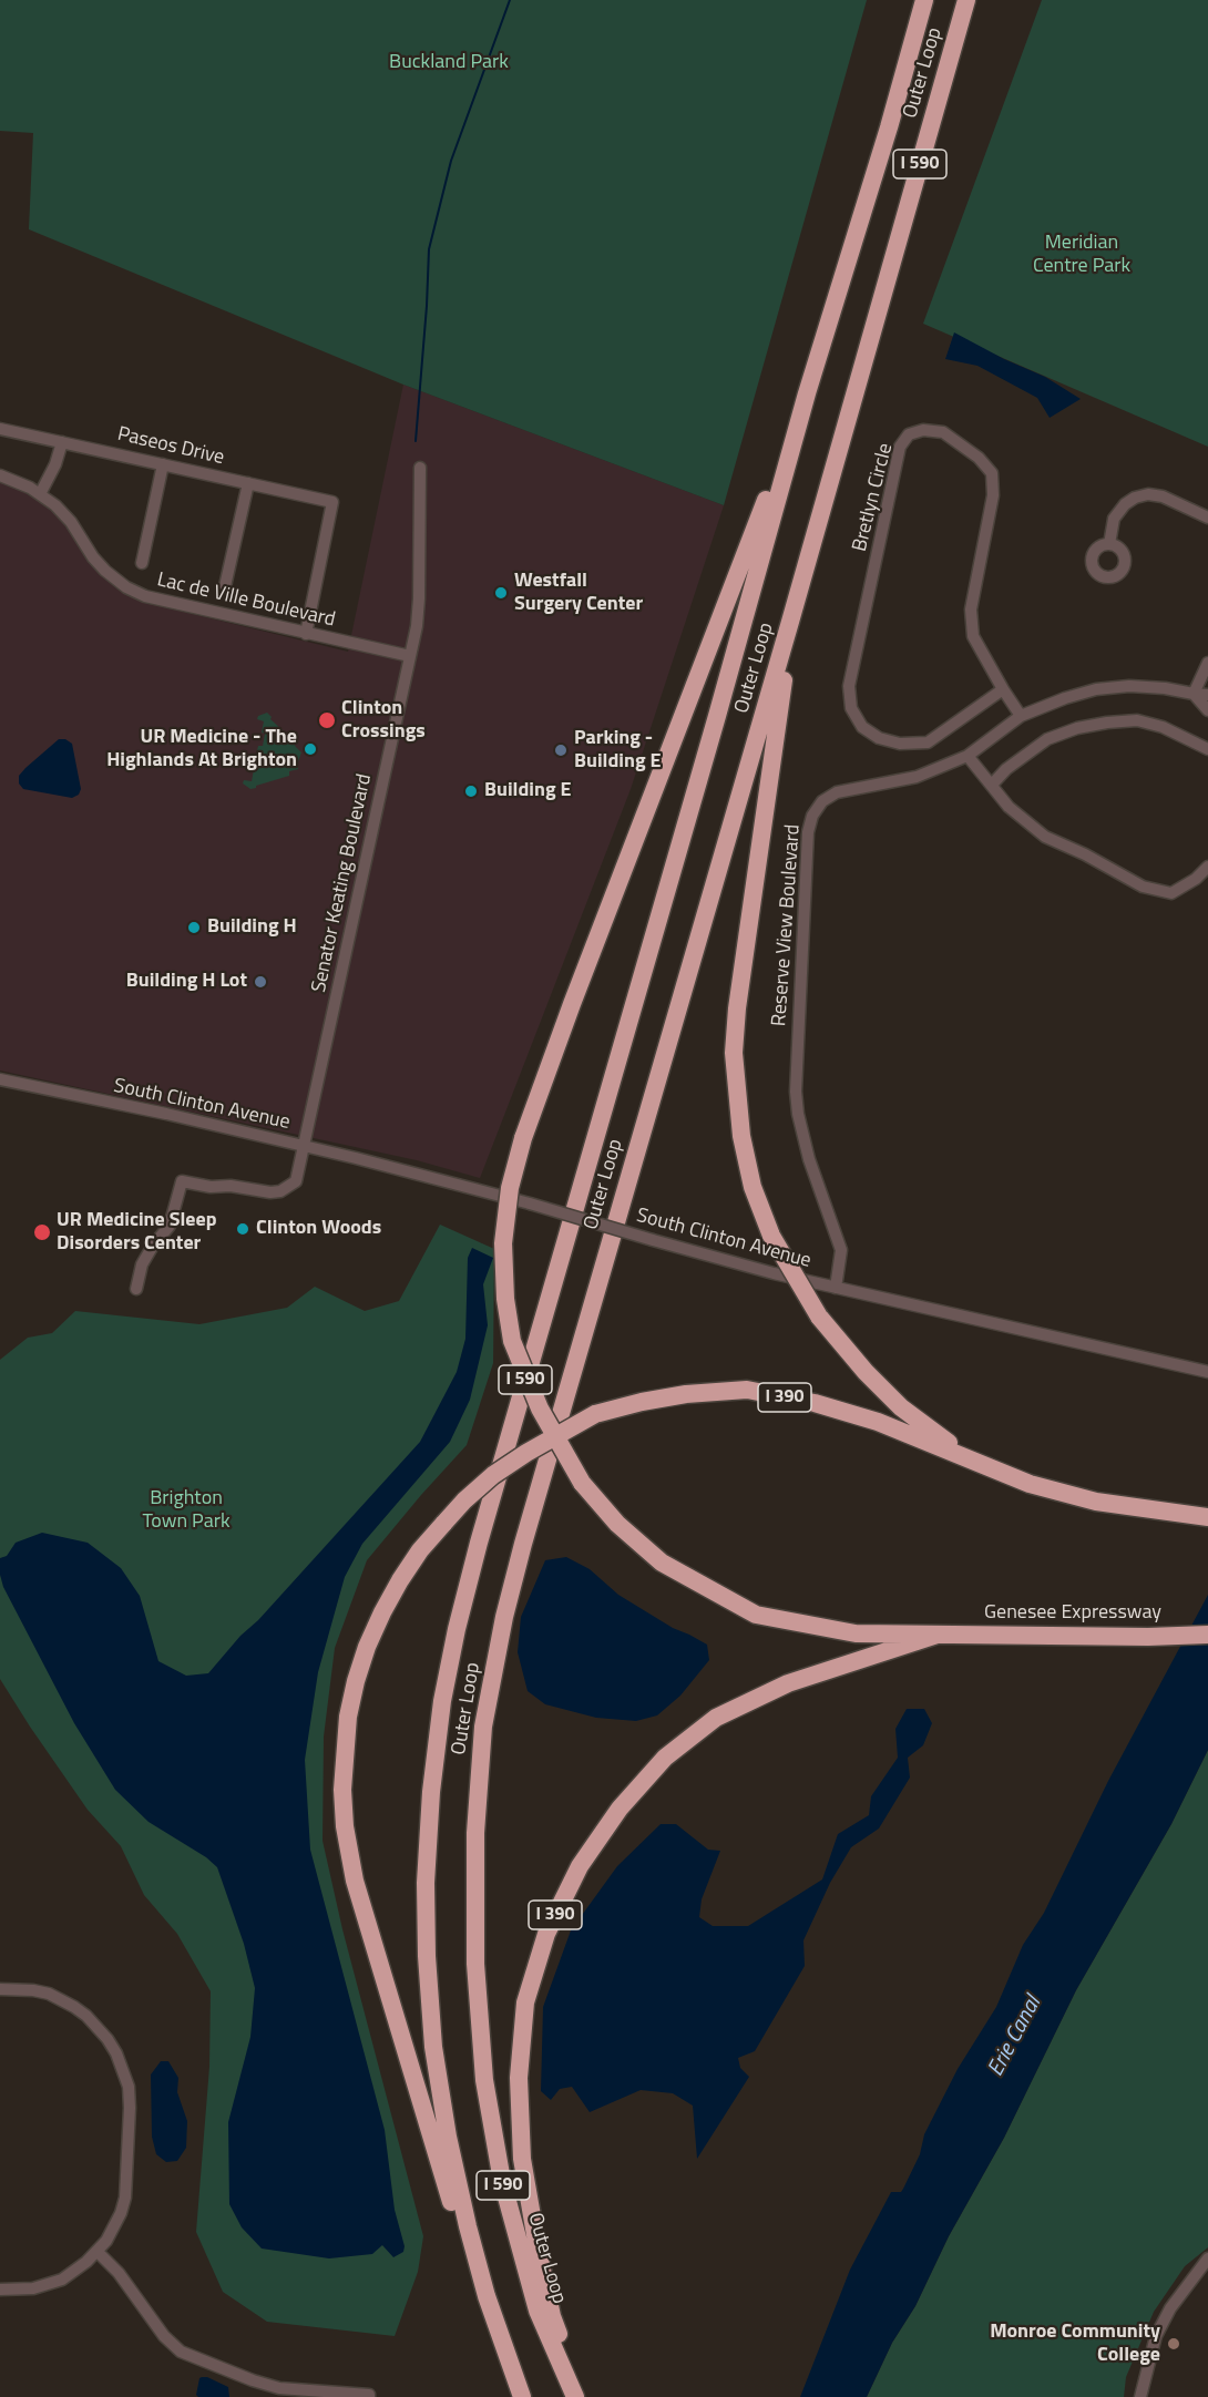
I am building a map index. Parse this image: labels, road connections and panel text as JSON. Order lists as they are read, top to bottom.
{
  "streets": {
    "highway": [
      "Outer Loop",
      "I 590",
      "I 390",
      "Genesee Expressway"
    ],
    "street": [
      "Paseos Drive",
      "Bretlyn Circle",
      "Lac de Ville Boulevard",
      "Senator Keating Boulevard",
      "Reserve View Boulevard",
      "South Clinton Avenue"
    ]
  },
  "crossings": [
    ["Outer Loop", "I 390"],
    ["Outer Loop", "Genesee Expressway"],
    ["Paseos Drive", "Lac de Ville Boulevard"],
    ["Bretlyn Circle", "Reserve View Boulevard"],
    ["Lac de Ville Boulevard", "Senator Keating Boulevard"],
    ["Senator Keating Boulevard", "South Clinton Avenue"],
    ["Reserve View Boulevard", "South Clinton Avenue"],
    ["I 390", "Genesee Expressway"]
  ],
  "water": ["Erie Canal"],
  "parks": ["Buckland Park", "Meridian Centre Park", "Brighton Town Park"],
  "places": [
    "Westfall Surgery Center",
    "Clinton Crossings",
    "UR Medicine - The Highlands At Brighton",
    "Parking - Building E",
    "Building E",
    "Building H",
    "Building H Lot",
    "Clinton Woods",
    "UR Medicine Sleep Disorders Center",
    "Monroe Community College"
  ]
}
